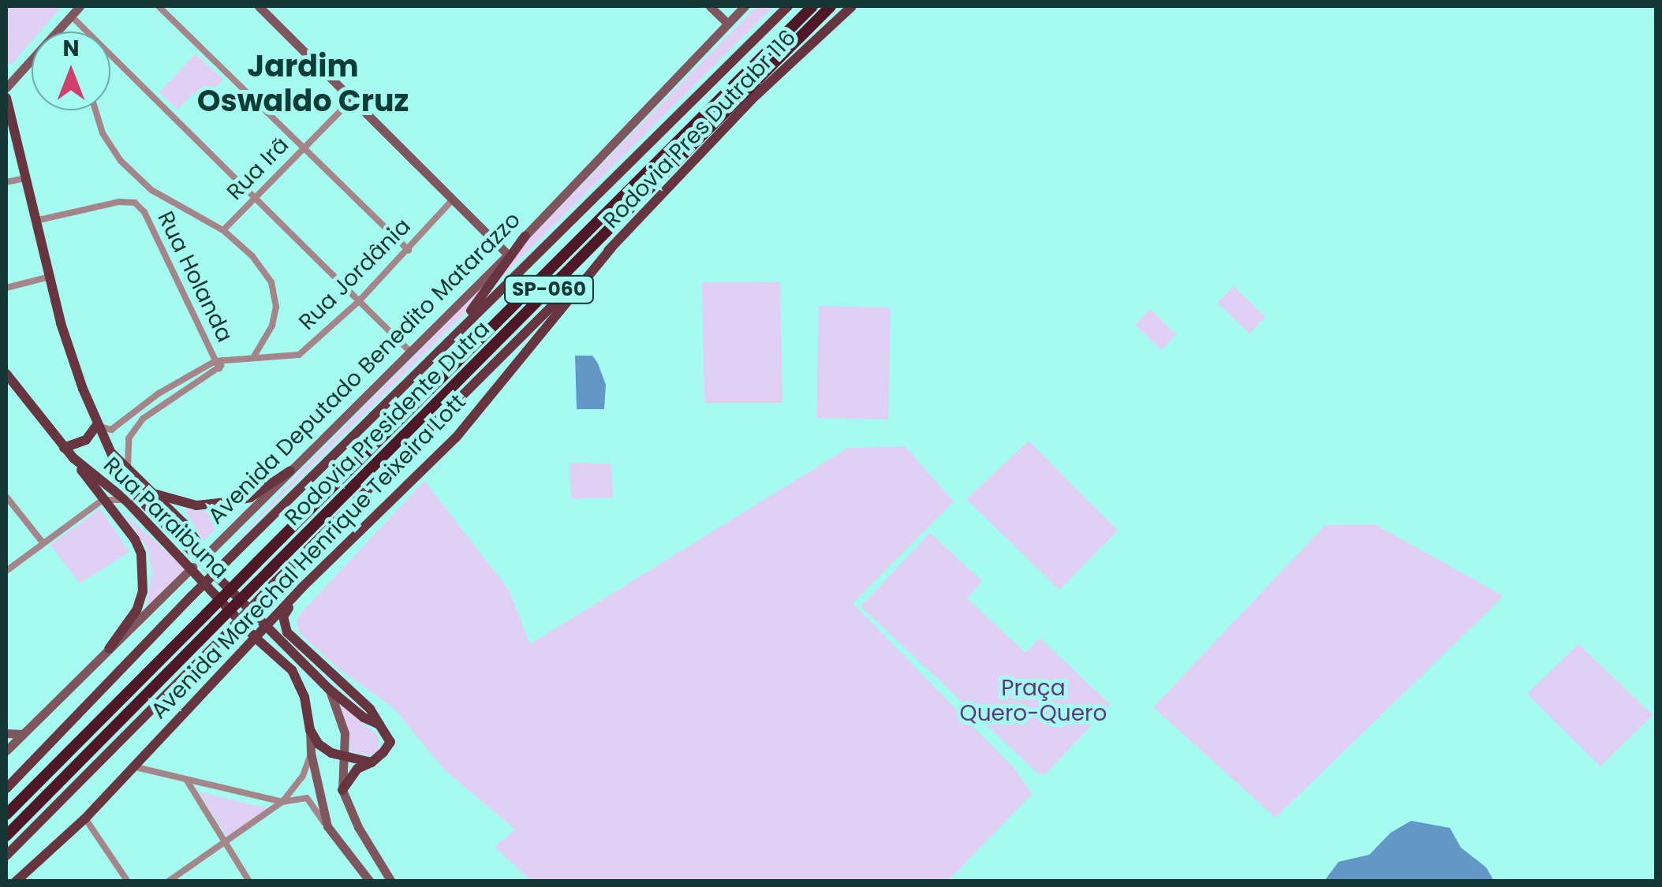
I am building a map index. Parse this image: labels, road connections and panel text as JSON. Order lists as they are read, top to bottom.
{
  "streets": {
    "highway": ["SP-060", "Rodovia Presidente Dutra"],
    "main road": [
      "Rodovia Pres Dutrabr 116",
      "Avenida Deputado Benedito Matarazzo",
      "Rua Paraibuna",
      "Avenida Marechal Henrique Teixeira Lott"
    ],
    "street": ["Rua Irã", "Rua Jordânia", "Rua Holanda"]
  },
  "crossings": [
    ["Rodovia Pres Dutrabr 116", "Avenida Marechal Henrique Teixeira Lott"],
    ["Rua Jordânia", "Rua Holanda"],
    ["Avenida Deputado Benedito Matarazzo", "Rua Paraibuna"],
    ["Rua Paraibuna", "Avenida Marechal Henrique Teixeira Lott"]
  ],
  "districts": ["Jardim Oswaldo Cruz"],
  "parks": ["Praça Quero-Quero"],
  "north": "top"
}
